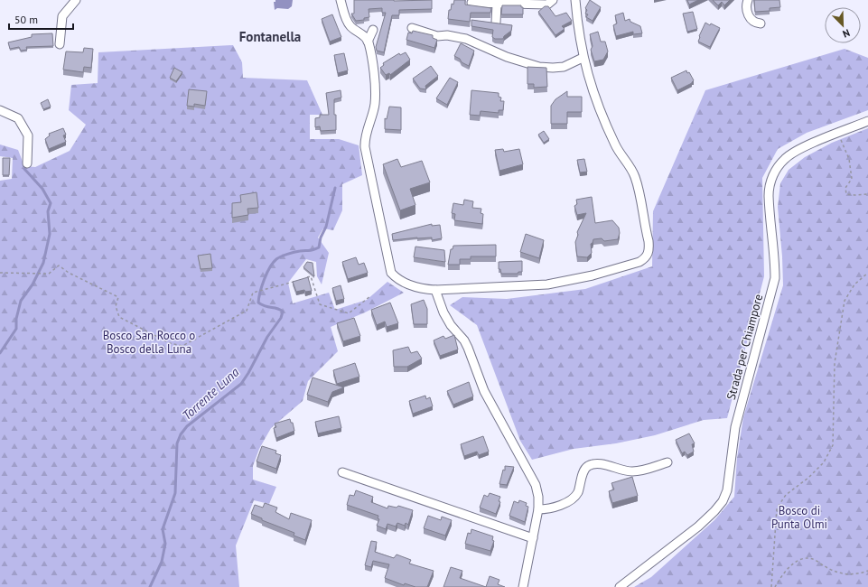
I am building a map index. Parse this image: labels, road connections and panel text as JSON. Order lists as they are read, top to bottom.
{
  "streets": {
    "street": ["Strada per Chiampore"]
  },
  "districts": ["Fontanella"],
  "water": ["Torrente Luna"],
  "parks": ["Bosco San Rocco o Bosco della Luna", "Bosco di Punta Olmi"],
  "scale_bar": "50 m",
  "north": "bottom right"
}
